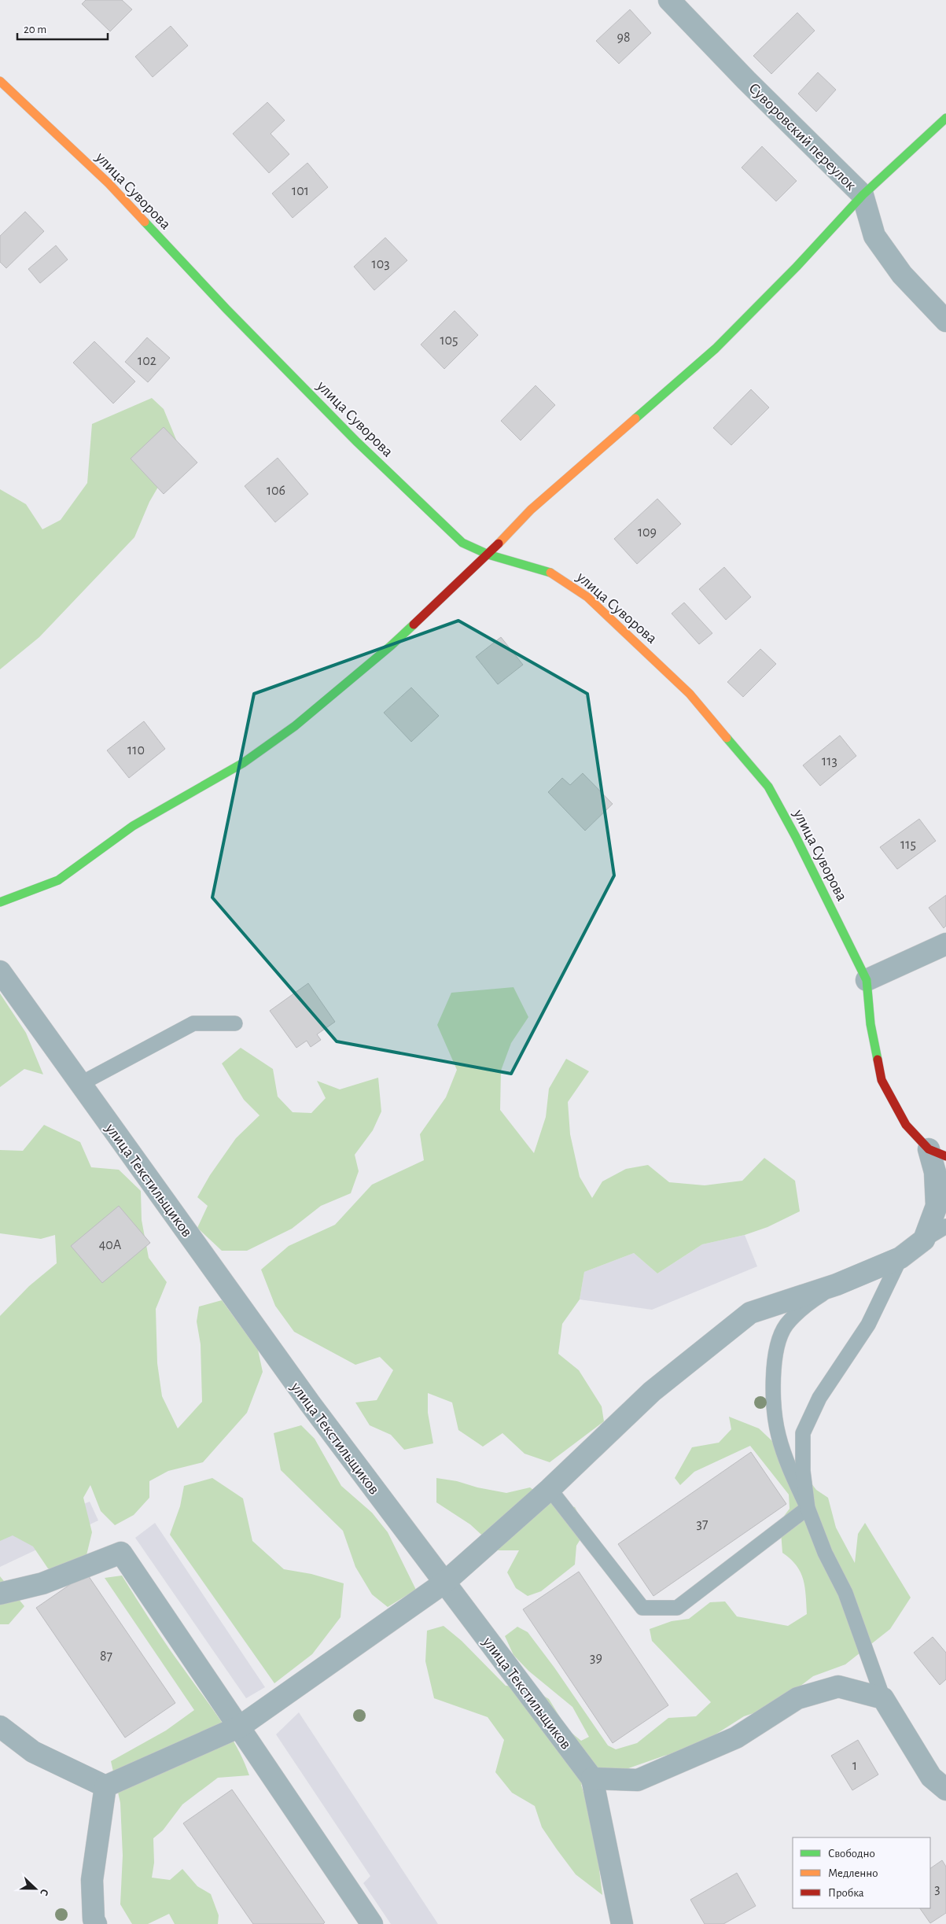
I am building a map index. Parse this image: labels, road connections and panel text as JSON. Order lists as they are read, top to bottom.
{
  "streets": {
    "street": ["Суворовский переулок", "улица Суворова", "улица Текстильщиков"]
  },
  "house_numbers": [
    "98",
    "101",
    "103",
    "105",
    "102",
    "106",
    "109",
    "110",
    "113",
    "115",
    "40А",
    "37",
    "87",
    "39",
    "1",
    "3"
  ],
  "legend": ["Свободно", "Медленно", "Пробка"],
  "scale_bar": "20 m",
  "north": "right"
}
